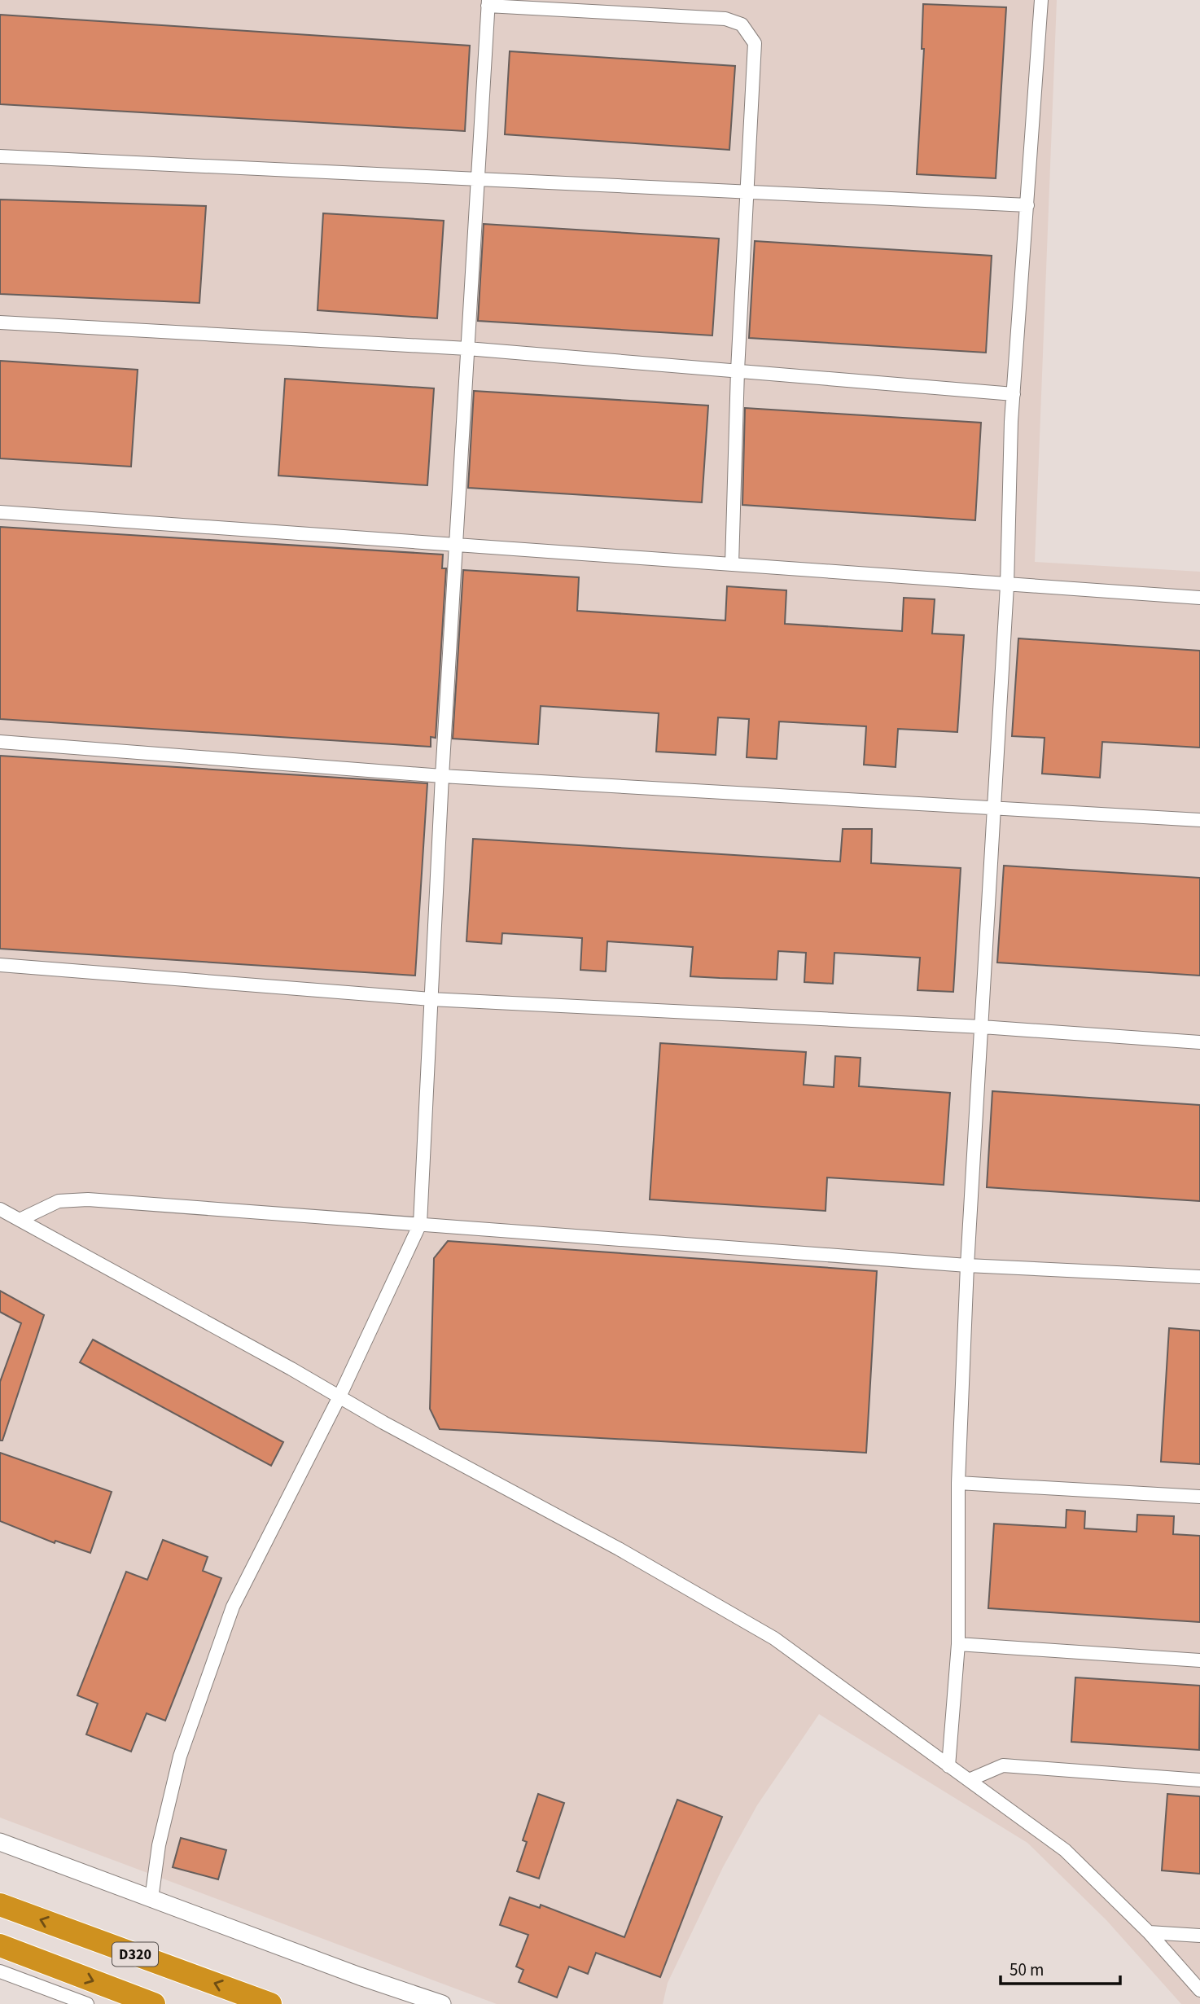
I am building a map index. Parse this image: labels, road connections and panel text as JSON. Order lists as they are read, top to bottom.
{
  "streets": {
    "highway": ["D320"]
  },
  "scale_bar": "50 m"
}
